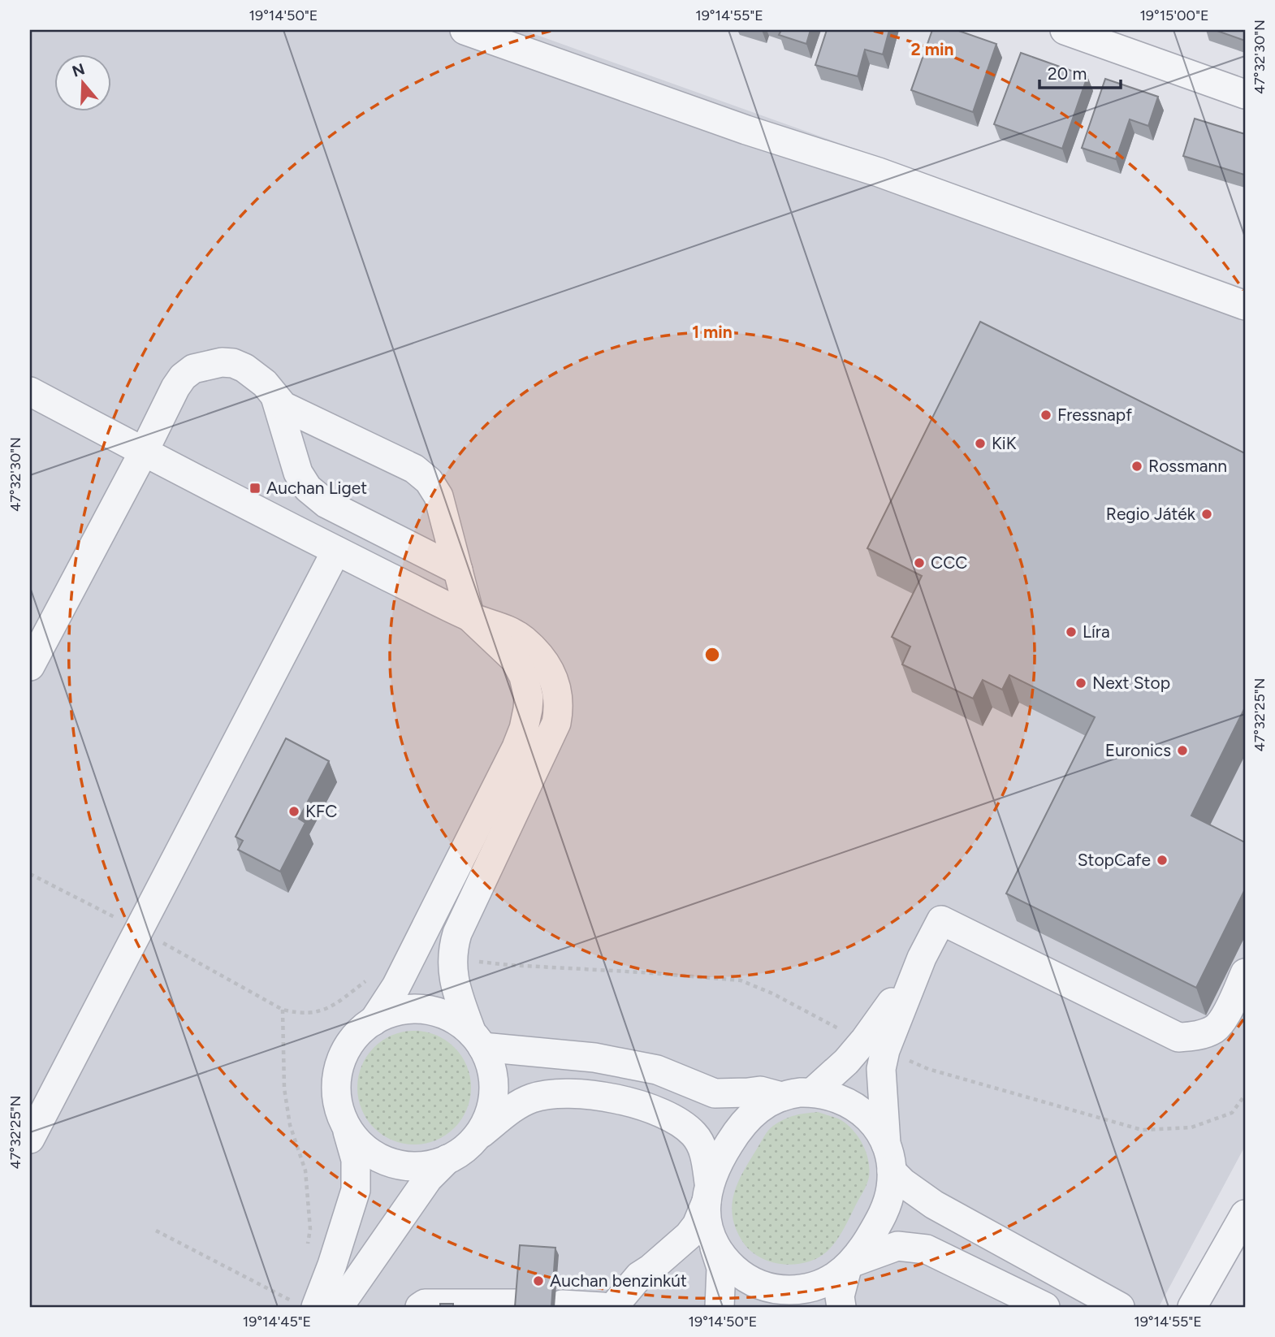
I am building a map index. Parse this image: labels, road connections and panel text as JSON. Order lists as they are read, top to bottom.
{
  "places": {
    "other": [
      "Fressnapf",
      "KiK",
      "Rossmann",
      "Regio Játék",
      "CCC",
      "Líra",
      "Next Stop",
      "Euronics",
      "KFC",
      "StopCafe",
      "Auchan benzinkút"
    ],
    "transit": ["Auchan Liget"]
  },
  "scale_bar": "20 m",
  "north": "top",
  "coordinates": [
    "19°14'50\"E",
    "19°14'55\"E",
    "19°15'00\"E",
    "47°32'30\"N",
    "47°32'25\"N",
    "19°14'45\"E"
  ],
  "rings": ["2 min", "1 min"]
}
